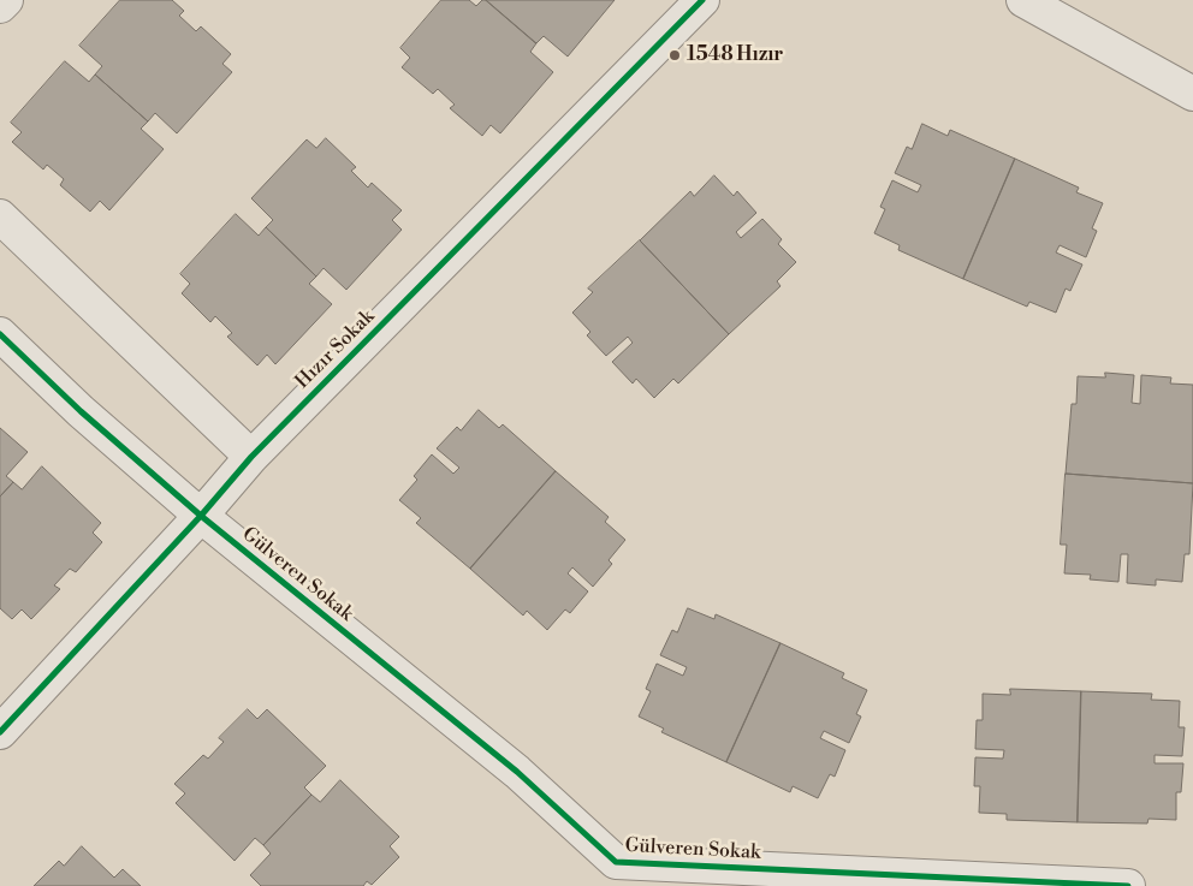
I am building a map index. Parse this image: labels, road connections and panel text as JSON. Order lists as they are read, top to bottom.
{
  "streets": {
    "street": ["Hızır Sokak", "Gülveren Sokak"]
  },
  "crossings": [
    ["Hızır Sokak", "Gülveren Sokak"]
  ],
  "places": ["1548 Hızır"]
}
